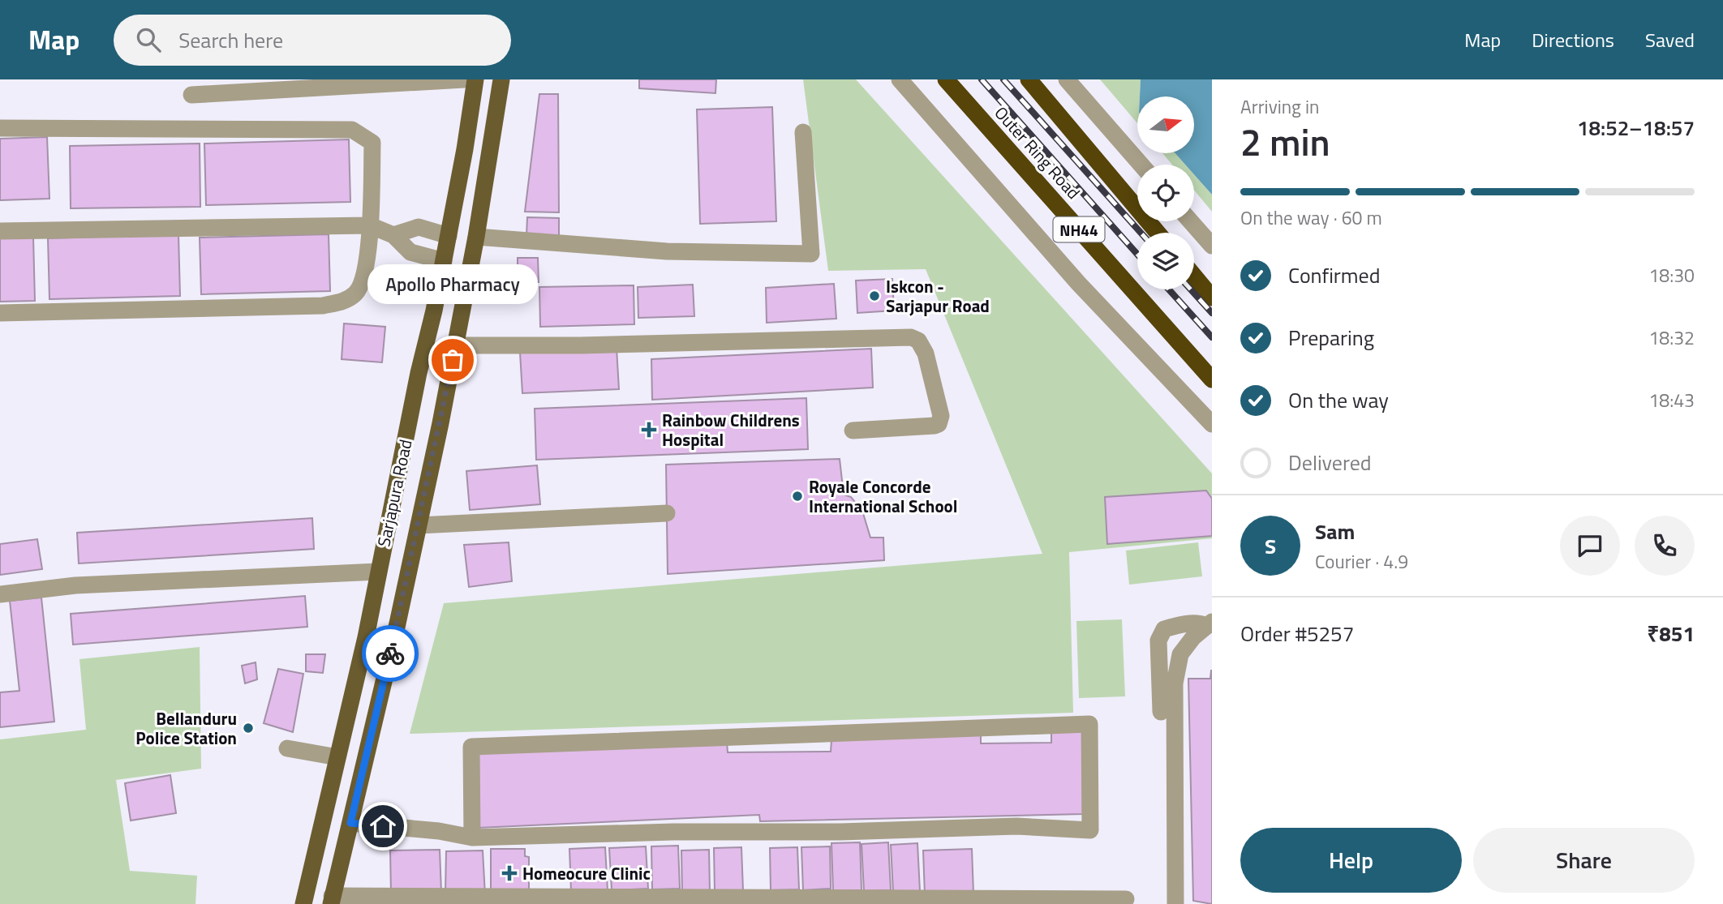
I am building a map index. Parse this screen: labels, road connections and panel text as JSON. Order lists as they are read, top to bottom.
{
  "streets": {
    "highway": ["Outer Ring Road", "NH44"],
    "main road": ["Sarjapura Road"]
  },
  "places": {
    "other": [
      "Iskcon - Sarjapur Road",
      "Apollo Pharmacy",
      "Royale Concorde International School",
      "Bellanduru Police Station"
    ],
    "health": ["Rainbow Childrens Hospital", "Homeocure Clinic"]
  },
  "north": "right",
  "page": {
    "header": "Map",
    "search": "Search here",
    "nav": ["Map", "Directions", "Saved"],
    "heading": ["2 min", "Arriving in", "18:52–18:57"],
    "panel": [
      "Sam",
      "Courier · 4.9",
      "Order #5257",
      "₹851"
    ],
    "bar": "On the way · 60 m",
    "list": [
      ["Confirmed", "18:30"],
      ["Preparing", "18:32"],
      ["On the way", "18:43"],
      "Delivered"
    ],
    "bubble": "Apollo Pharmacy",
    "round": "S",
    "buttons": ["Help", "Share"]
  }
}
